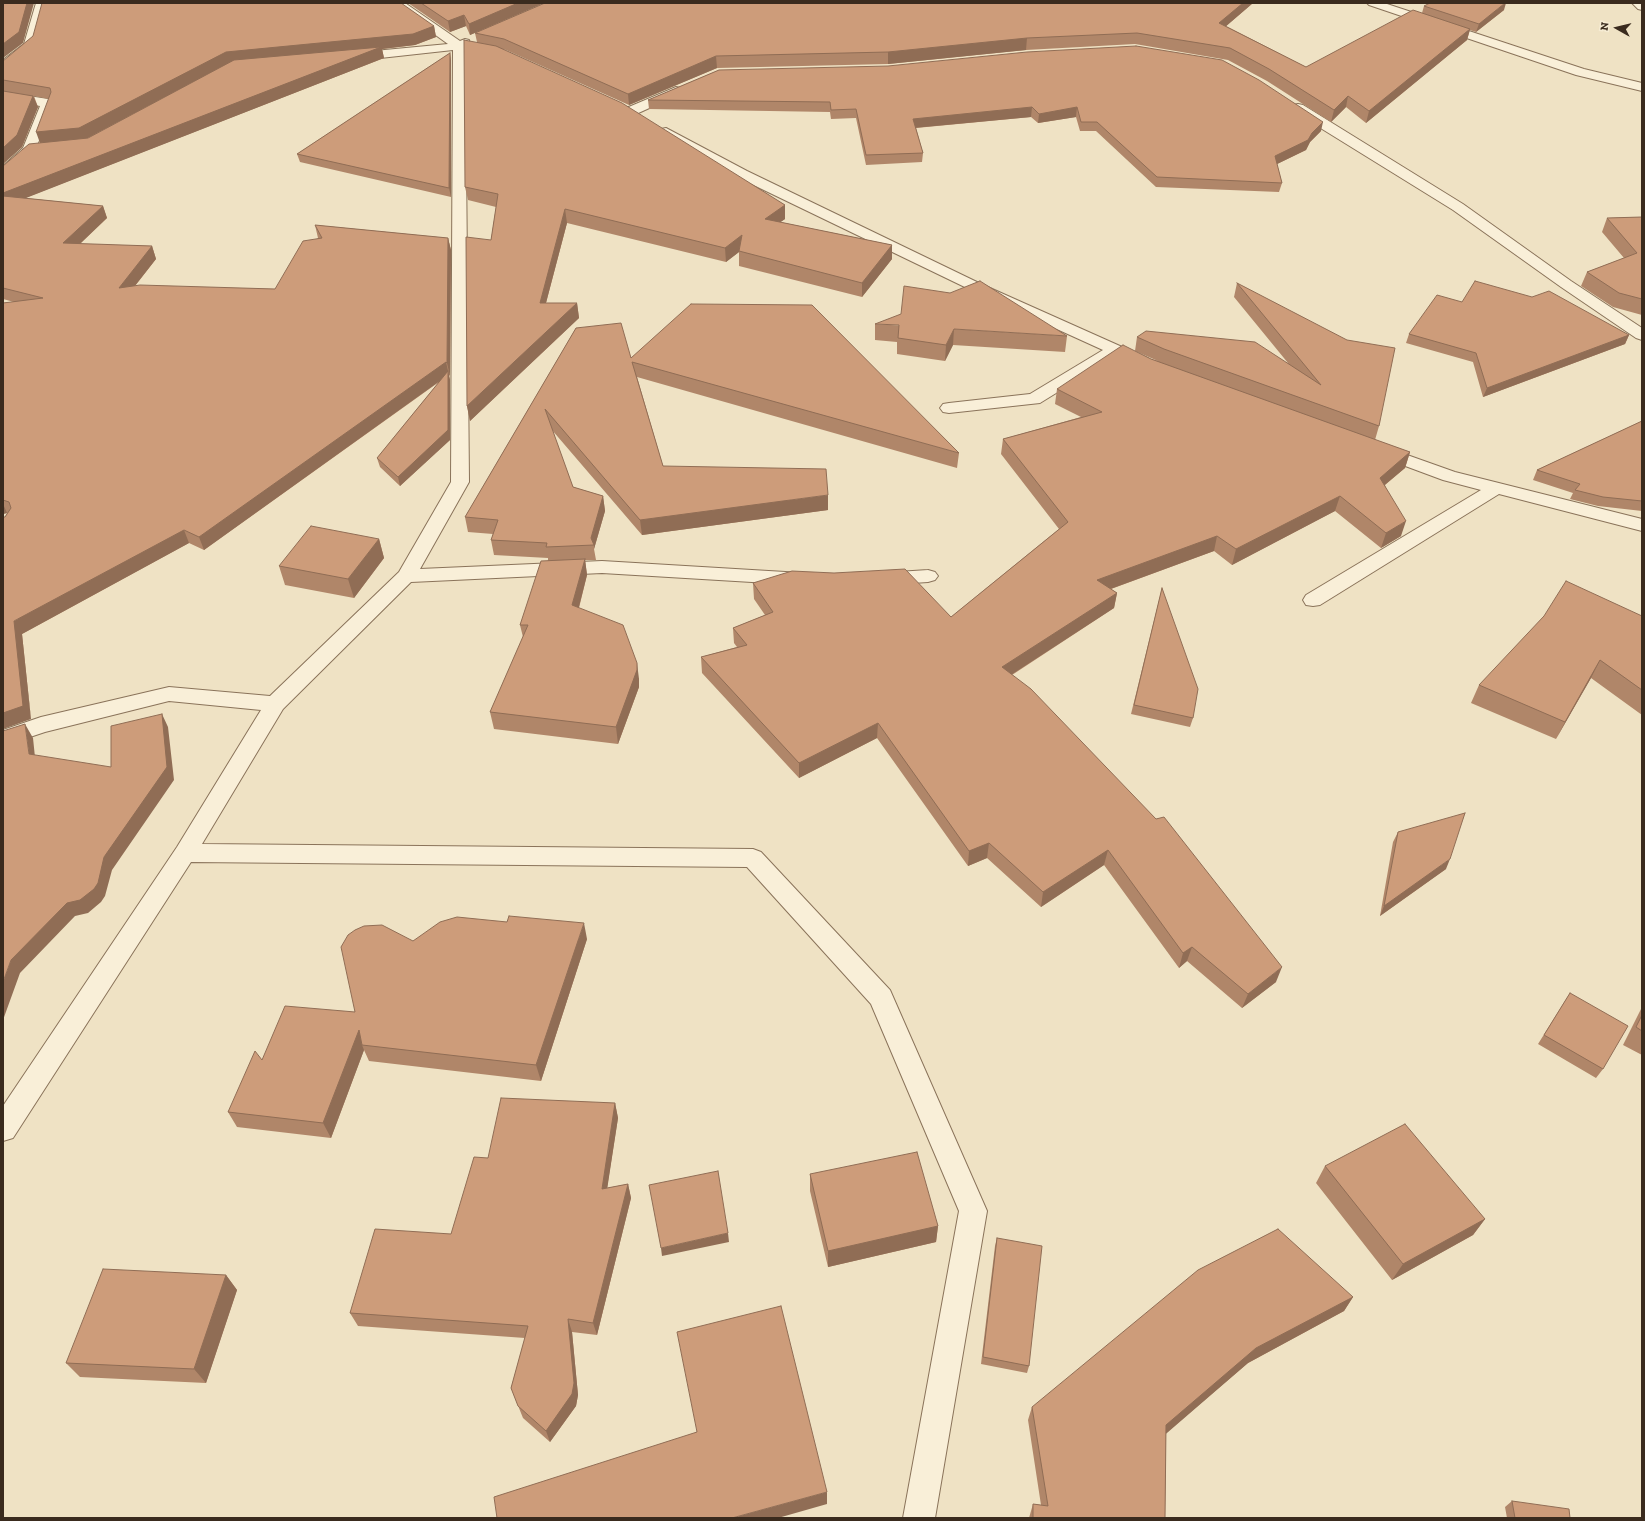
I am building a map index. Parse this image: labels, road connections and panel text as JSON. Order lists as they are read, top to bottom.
{
  "north": "left"
}
